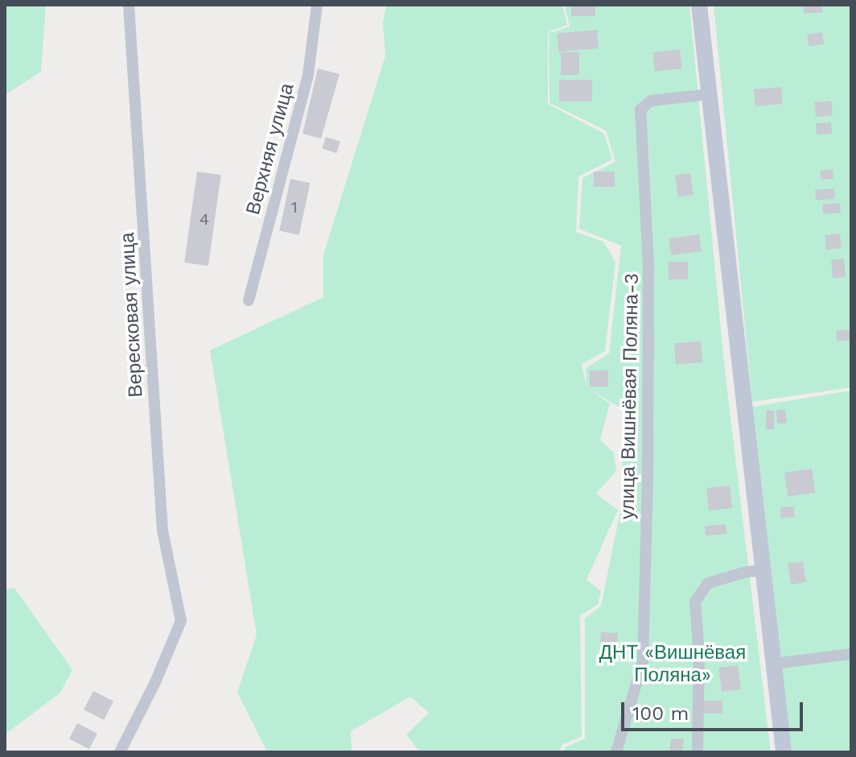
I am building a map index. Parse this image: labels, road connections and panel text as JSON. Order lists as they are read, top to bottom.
{
  "streets": {
    "street": ["Верхняя улица", "Вересковая улица", "улица Вишнёвая Поляна-3"]
  },
  "parks": ["ДНТ «Вишнёвая Поляна»"],
  "house_numbers": ["1", "4"],
  "scale_bar": "100 m"
}
